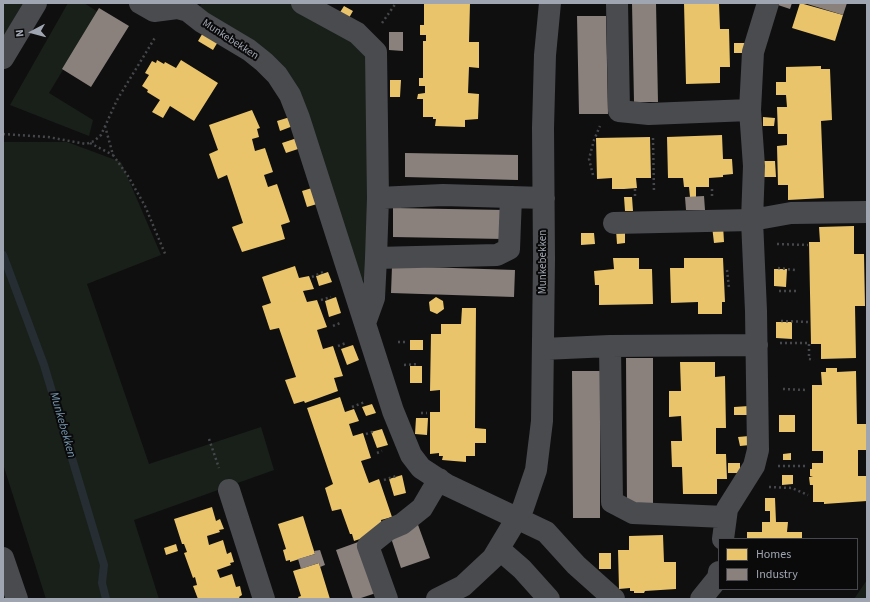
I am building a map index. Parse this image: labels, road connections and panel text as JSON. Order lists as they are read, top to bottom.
{
  "streets": {
    "street": ["Munkebekken"]
  },
  "water": ["Munkebekken"],
  "legend": ["Homes", "Industry"],
  "north": "left"
}
